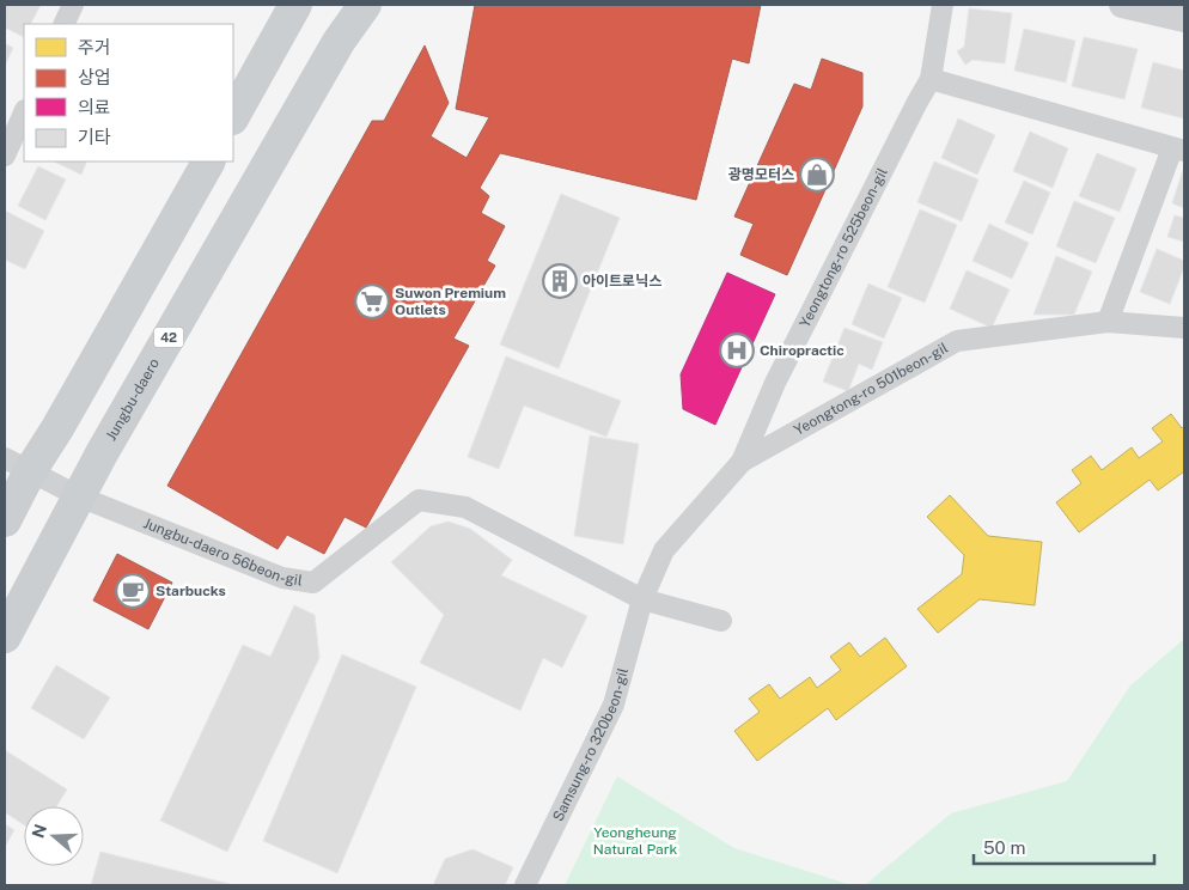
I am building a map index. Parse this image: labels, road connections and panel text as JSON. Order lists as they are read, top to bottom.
{
  "streets": {
    "main road": ["42", "Jungbu-daero"],
    "street": [
      "Yeongtong-ro 525beon-gil",
      "Yeongtong-ro 501beon-gil",
      "Jungbu-daero 56beon-gil",
      "Samsung-ro 320beon-gil"
    ]
  },
  "crossings": [
    ["Yeongtong-ro 525beon-gil", "Yeongtong-ro 501beon-gil"],
    ["Yeongtong-ro 525beon-gil", "Jungbu-daero 56beon-gil"],
    ["Yeongtong-ro 525beon-gil", "Samsung-ro 320beon-gil"],
    ["Jungbu-daero", "Jungbu-daero 56beon-gil"],
    ["Jungbu-daero 56beon-gil", "Samsung-ro 320beon-gil"]
  ],
  "parks": ["Yeongheung Natural Park"],
  "places": {
    "shop": ["광명모터스"],
    "building": ["아이트로닉스"],
    "supermarket": ["Suwon Premium Outlets"],
    "hospital": ["Chiropractic"],
    "cafe": ["Starbucks"]
  },
  "legend": [
    "주거",
    "상업",
    "의료",
    "기타"
  ],
  "scale_bar": "50 m",
  "north": "left"
}
